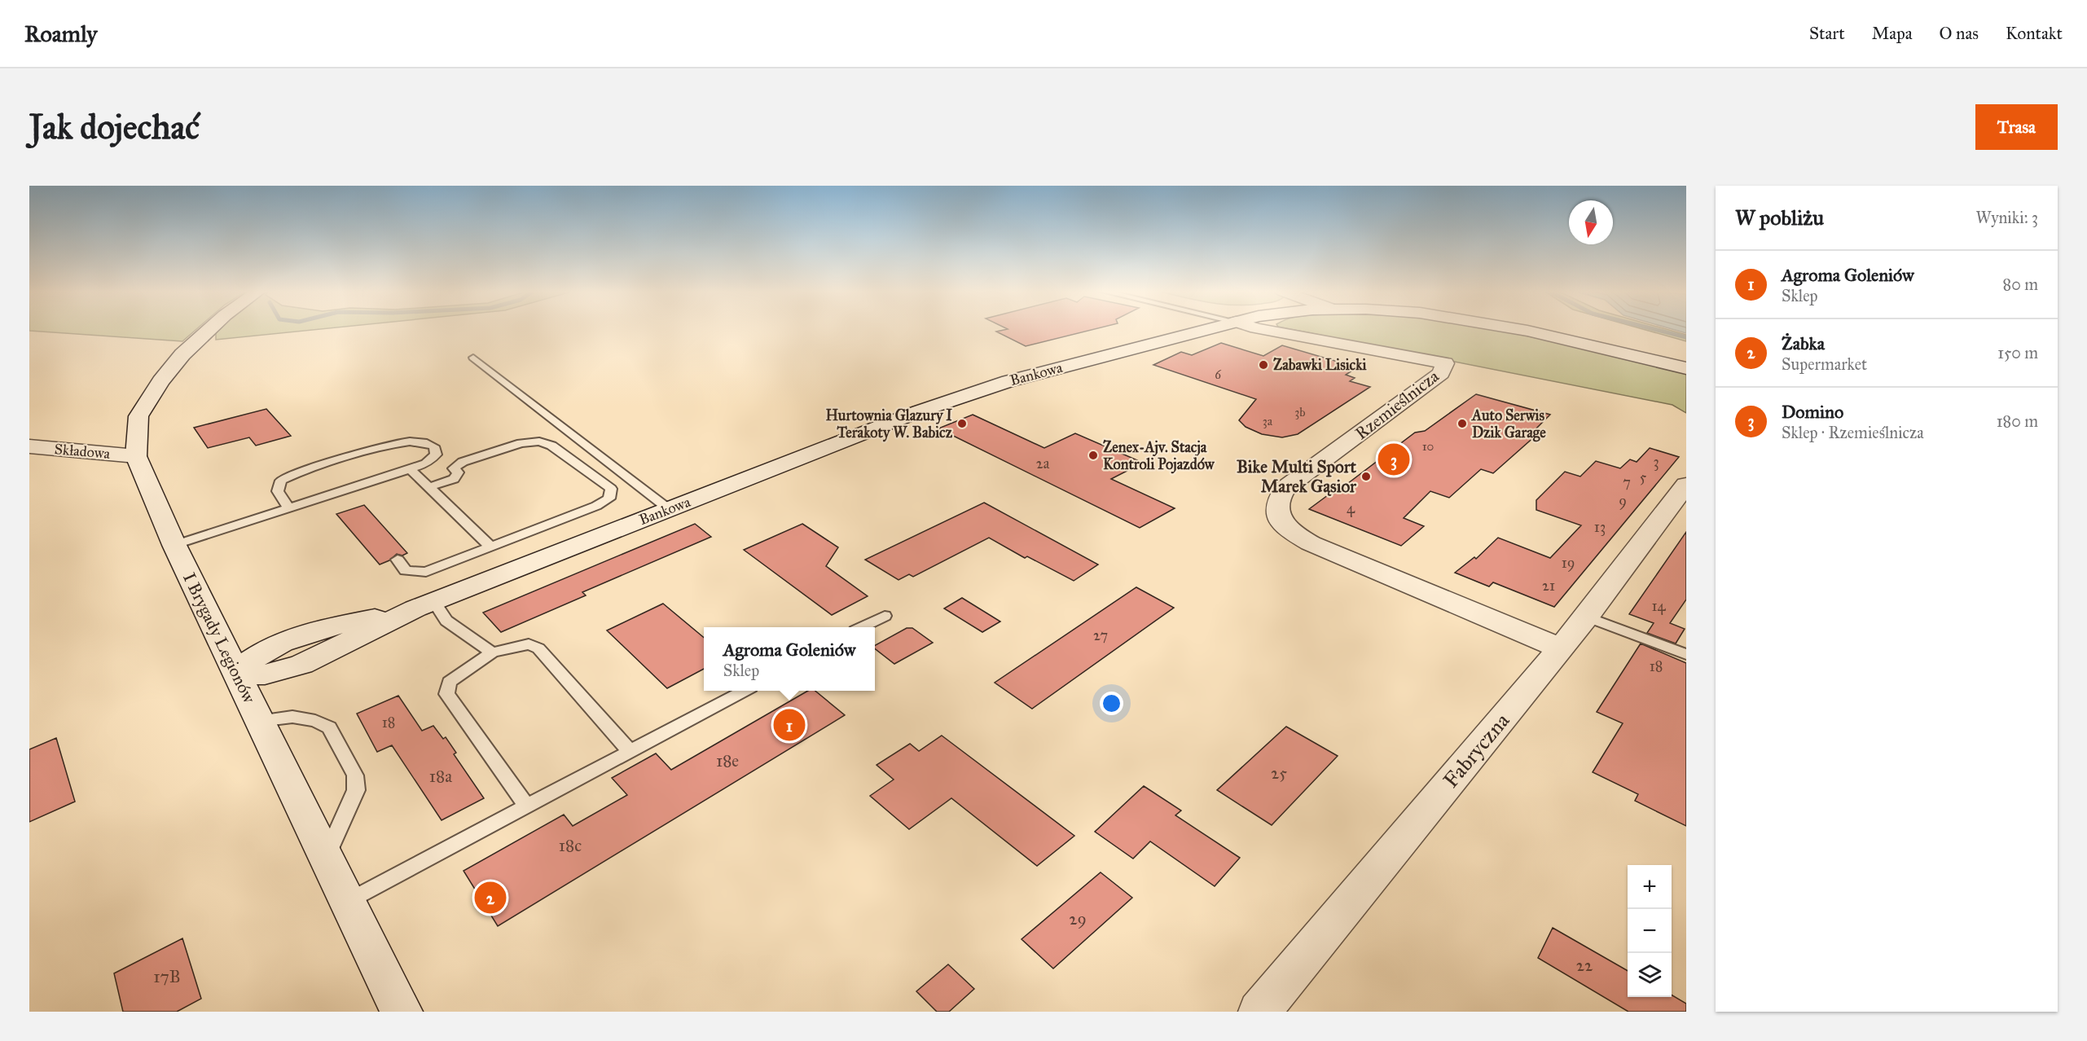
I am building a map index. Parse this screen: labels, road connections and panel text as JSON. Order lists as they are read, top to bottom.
{
  "streets": {
    "street": [
      "Bankowa",
      "Rzemieślnicza",
      "Składowa",
      "I Brygady Legionów",
      "Fabryczna"
    ]
  },
  "crossings": [
    ["Bankowa", "I Brygady Legionów"],
    ["Rzemieślnicza", "Fabryczna"],
    ["Składowa", "I Brygady Legionów"]
  ],
  "places": [
    "Zabawki Lisicki",
    "Hurtownia Glazury I Terakoty W. Babicz",
    "Auto Serwis Dzik Garage",
    "Zenex-Ajv. Stacja Kontroli Pojazdów",
    "Bike Multi Sport Marek Gąsior"
  ],
  "house_numbers": [
    "6",
    "3b",
    "3a",
    "10",
    "3",
    "2a",
    "5",
    "7",
    "9",
    "4",
    "13",
    "19",
    "21",
    "14",
    "27",
    "18",
    "18",
    "18e",
    "25",
    "18a",
    "18c",
    "29",
    "22",
    "17B"
  ],
  "north": "bottom",
  "page": {
    "header": "Roamly",
    "nav": [
      "Start",
      "Mapa",
      "O nas",
      "Kontakt"
    ],
    "buttons": "Trasa",
    "title": "Jak dojechać",
    "heading": ["W pobliżu", "Wyniki: 3"],
    "list": [
      {
        "mark": "1",
        "name": "Agroma Goleniów",
        "note": "Sklep",
        "value": "80 m"
      },
      {
        "mark": "2",
        "name": "Żabka",
        "note": "Supermarket",
        "value": "150 m"
      },
      {
        "mark": "3",
        "name": "Domino",
        "note": "Sklep · Rzemieślnicza",
        "value": "180 m"
      }
    ],
    "pins": ["3", "1", "2"],
    "popup": ["Agroma Goleniów", "Sklep"],
    "map_buttons": ["+", "−"]
  }
}
